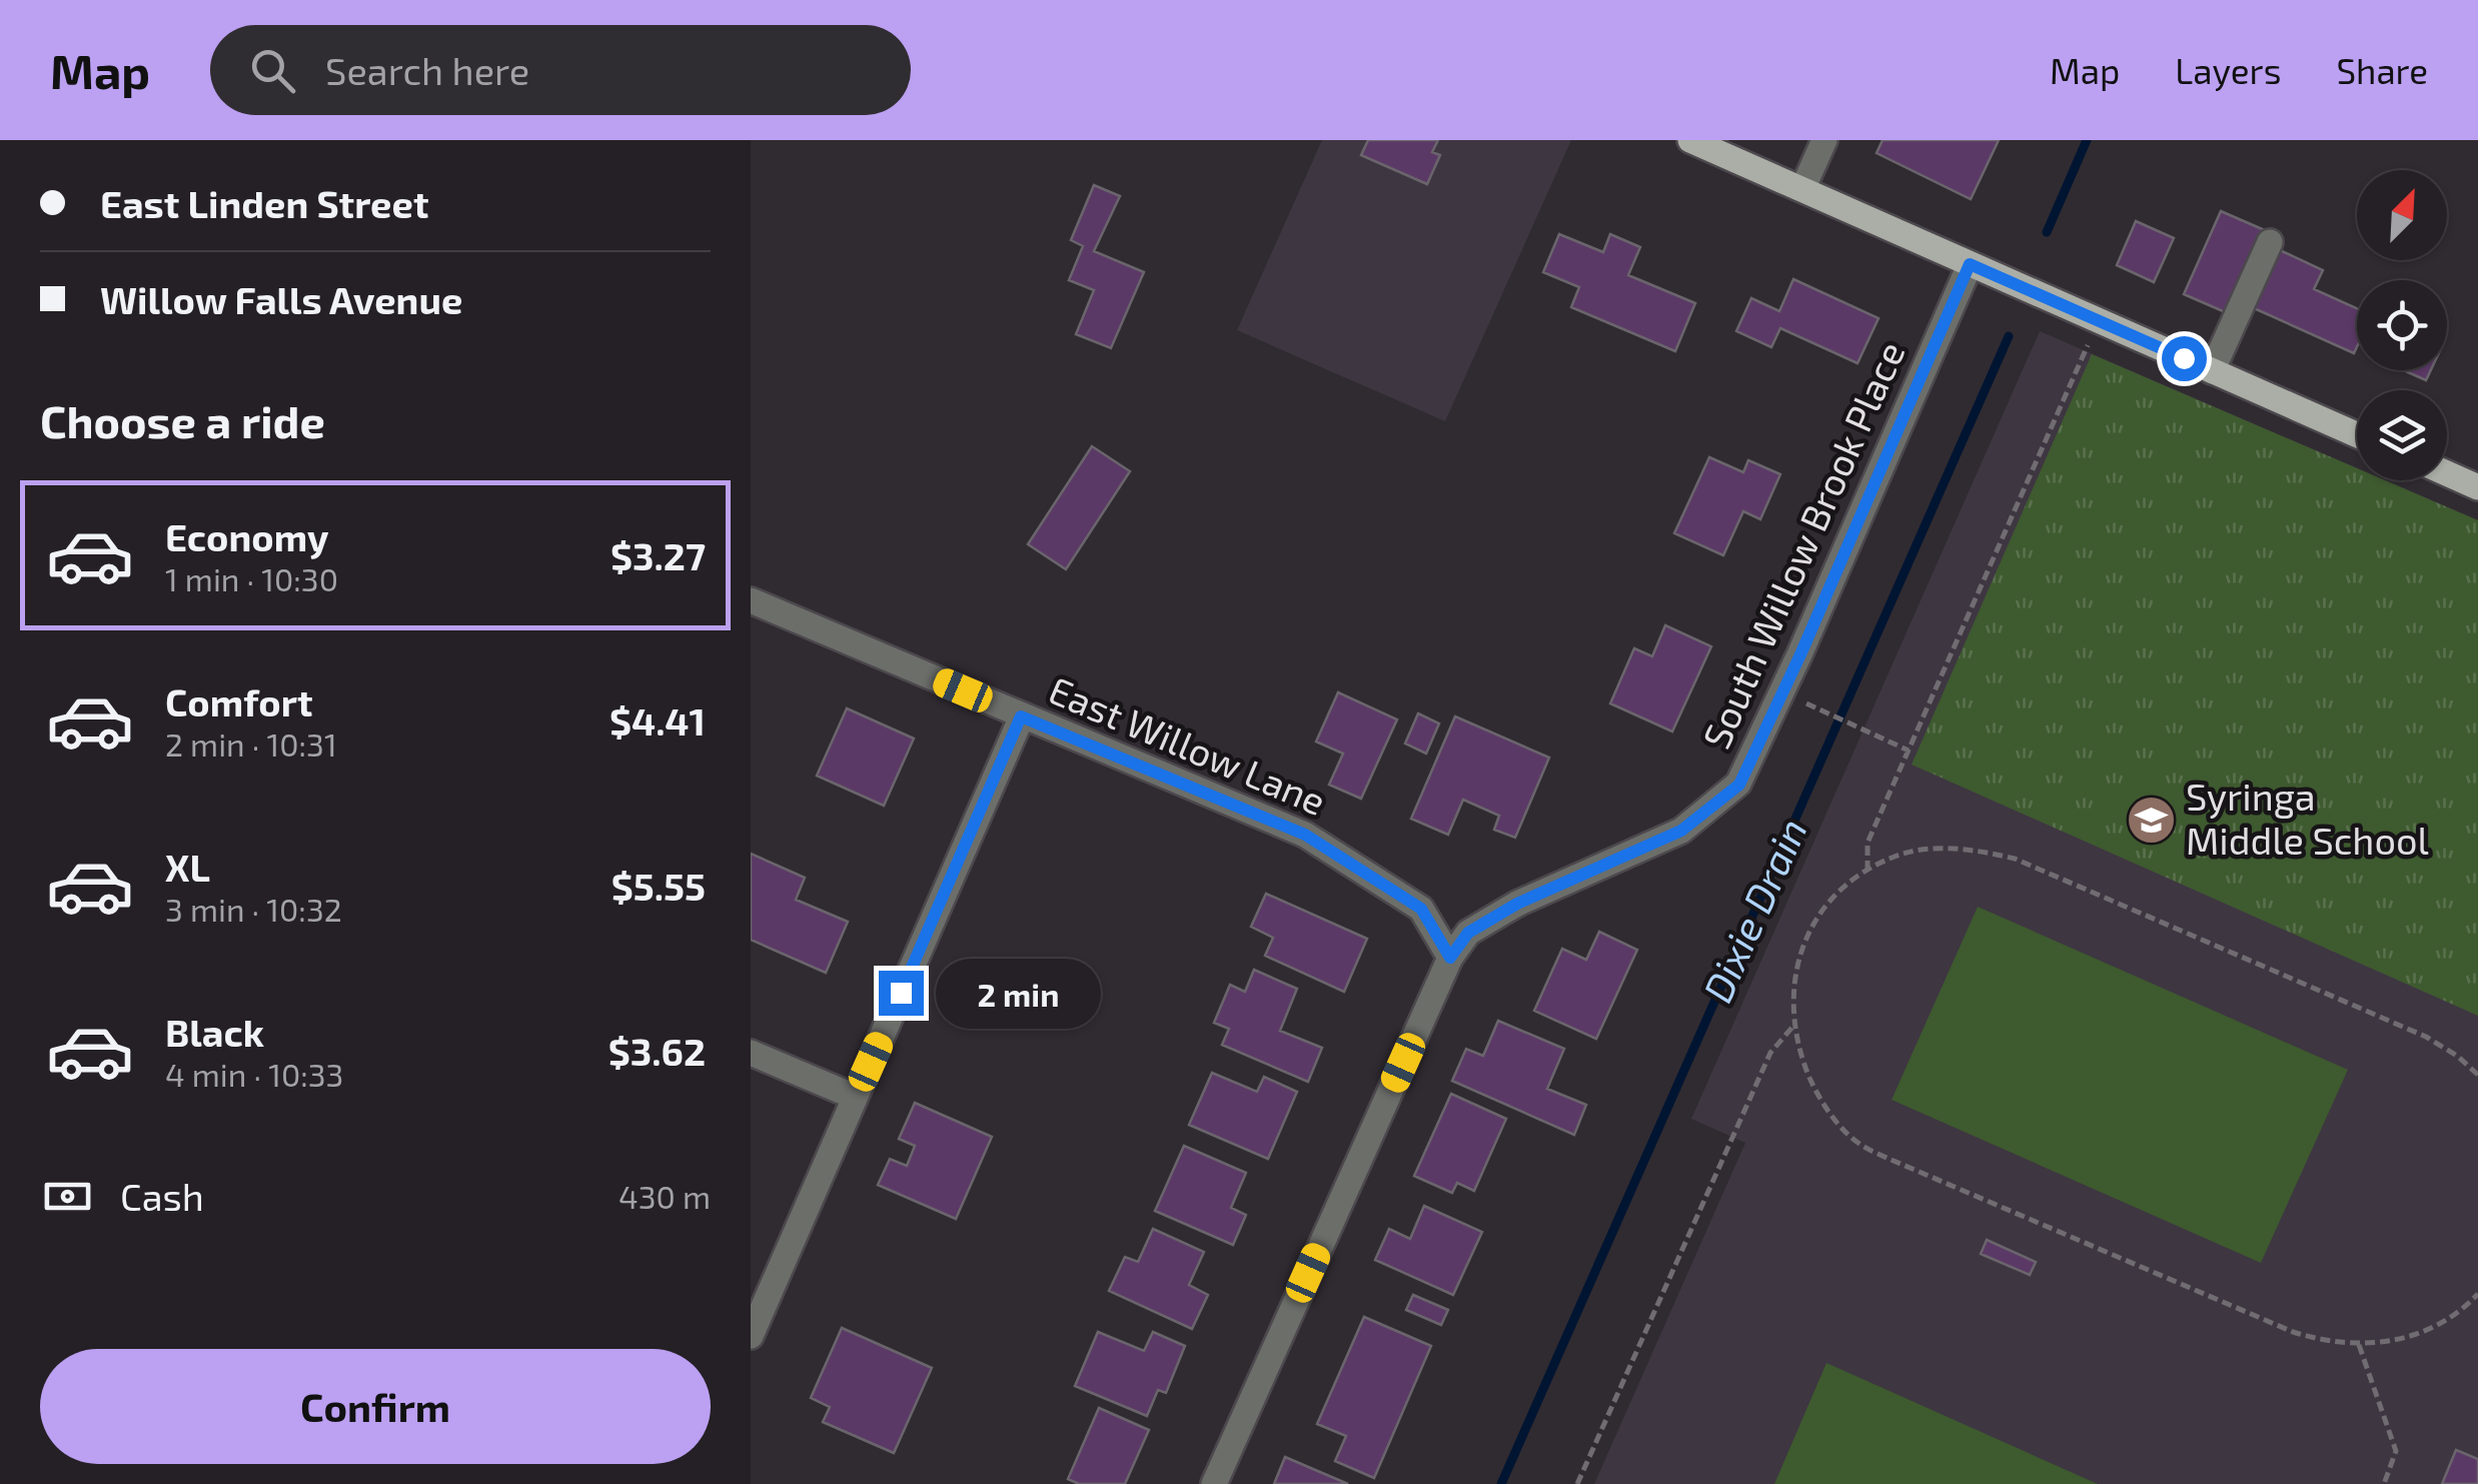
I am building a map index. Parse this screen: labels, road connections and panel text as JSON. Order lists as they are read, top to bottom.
{
  "streets": {
    "street": ["South Willow Brook Place", "East Willow Lane"]
  },
  "crossings": [
    ["South Willow Brook Place", "East Willow Lane"]
  ],
  "water": ["Dixie Drain"],
  "places": {
    "school or university": ["Syringa Middle School"]
  },
  "north": "top right",
  "page": {
    "header": "Map",
    "search": "Search here",
    "nav": ["Map", "Layers", "Share"],
    "banner": ["East Linden Street", "Willow Falls Avenue"],
    "heading": "Choose a ride",
    "list": [
      {
        "name": "Economy",
        "note": "1 min · 10:30",
        "value": "$3.27"
      },
      {
        "name": "Comfort",
        "note": "2 min · 10:31",
        "value": "$4.41"
      },
      {
        "name": "XL",
        "note": "3 min · 10:32",
        "value": "$5.55"
      },
      {
        "name": "Black",
        "note": "4 min · 10:33",
        "value": "$3.62"
      }
    ],
    "bubble": "2 min",
    "pay": ["Cash", "430 m"],
    "buttons": "Confirm"
  }
}
